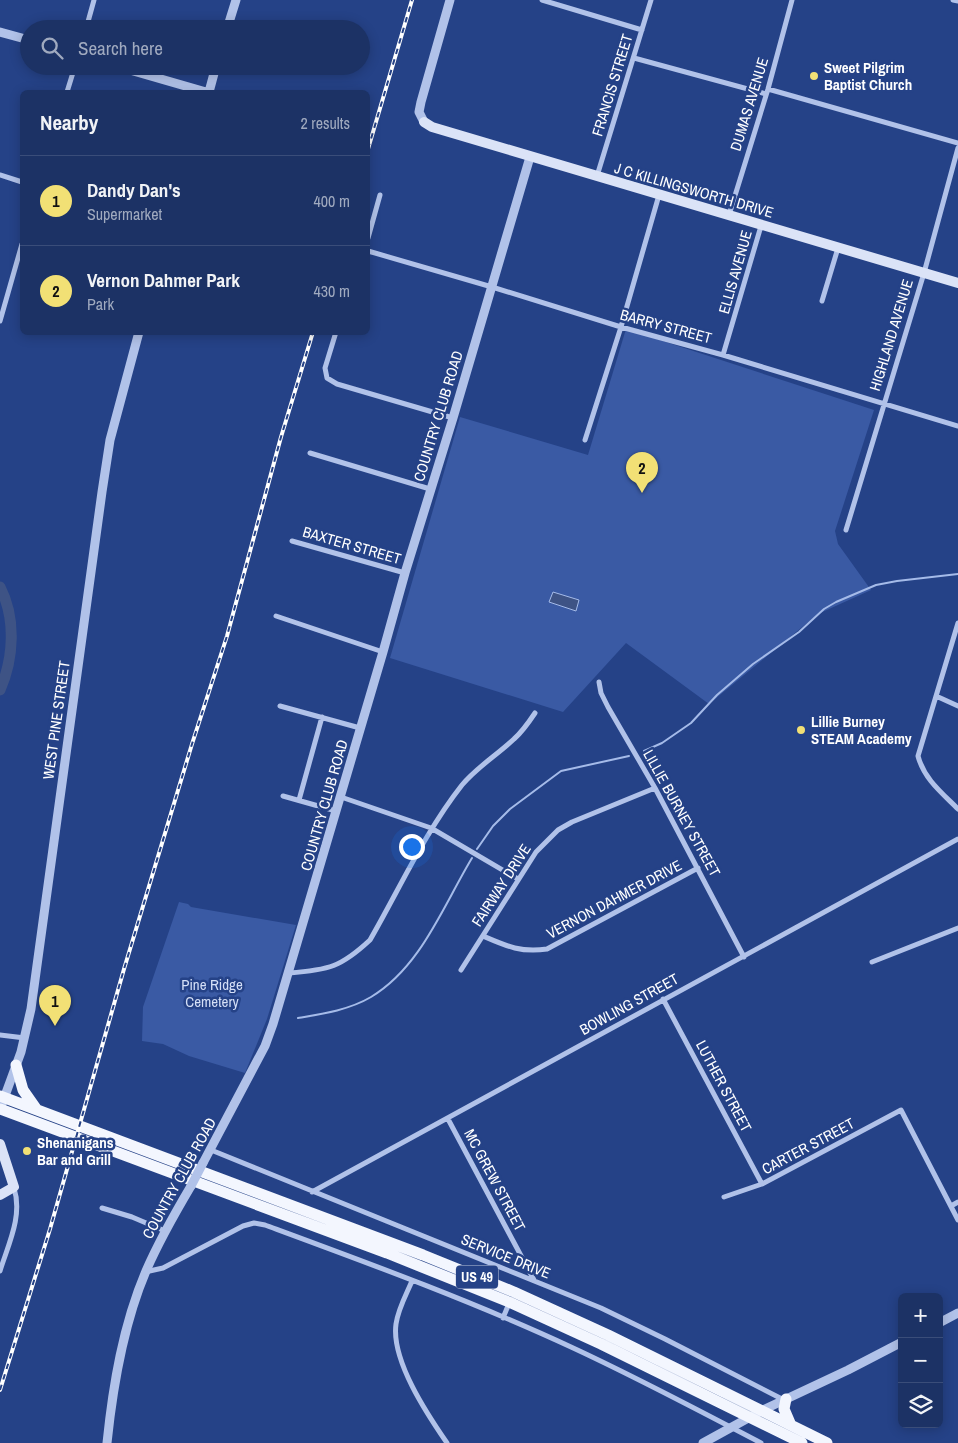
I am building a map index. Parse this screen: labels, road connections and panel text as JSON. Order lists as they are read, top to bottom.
{
  "streets": {
    "main road": ["J C KILLINGSWORTH DRIVE", "US 49"],
    "street": [
      "FRANCIS STREET",
      "DUMAS AVENUE",
      "ELLIS AVENUE",
      "BARRY STREET",
      "HIGHLAND AVENUE",
      "COUNTRY CLUB ROAD",
      "BAXTER STREET",
      "WEST PINE STREET",
      "LILLIE BURNEY STREET",
      "FAIRWAY DRIVE",
      "VERNON DAHMER DRIVE",
      "BOWLING STREET",
      "LUTHER STREET",
      "CARTER STREET",
      "MC GREW STREET",
      "SERVICE DRIVE"
    ]
  },
  "crossings": [
    ["FRANCIS STREET", "J C KILLINGSWORTH DRIVE"],
    ["DUMAS AVENUE", "J C KILLINGSWORTH DRIVE"],
    ["J C KILLINGSWORTH DRIVE", "ELLIS AVENUE"],
    ["J C KILLINGSWORTH DRIVE", "HIGHLAND AVENUE"],
    ["J C KILLINGSWORTH DRIVE", "COUNTRY CLUB ROAD"],
    ["ELLIS AVENUE", "BARRY STREET"],
    ["BARRY STREET", "HIGHLAND AVENUE"],
    ["BARRY STREET", "COUNTRY CLUB ROAD"],
    ["COUNTRY CLUB ROAD", "BAXTER STREET"],
    ["COUNTRY CLUB ROAD", "SERVICE DRIVE"],
    ["WEST PINE STREET", "US 49"],
    ["LILLIE BURNEY STREET", "FAIRWAY DRIVE"],
    ["LILLIE BURNEY STREET", "VERNON DAHMER DRIVE"],
    ["LILLIE BURNEY STREET", "BOWLING STREET"],
    ["FAIRWAY DRIVE", "VERNON DAHMER DRIVE"],
    ["BOWLING STREET", "LUTHER STREET"],
    ["BOWLING STREET", "MC GREW STREET"],
    ["BOWLING STREET", "SERVICE DRIVE"],
    ["LUTHER STREET", "CARTER STREET"],
    ["MC GREW STREET", "SERVICE DRIVE"]
  ],
  "parks": ["Pine Ridge Cemetery"],
  "places": ["Sweet Pilgrim Baptist Church", "Lillie Burney STEAM Academy", "Shenanigans Bar and Grill"],
  "page": {
    "search": "Search here",
    "heading": ["Nearby", "2 results"],
    "list": [
      {
        "mark": "1",
        "name": "Dandy Dan's",
        "note": "Supermarket",
        "value": "400 m"
      },
      {
        "mark": "2",
        "name": "Vernon Dahmer Park",
        "note": "Park",
        "value": "430 m"
      }
    ],
    "pins": ["2", "1"],
    "map_buttons": ["+", "−"]
  }
}
